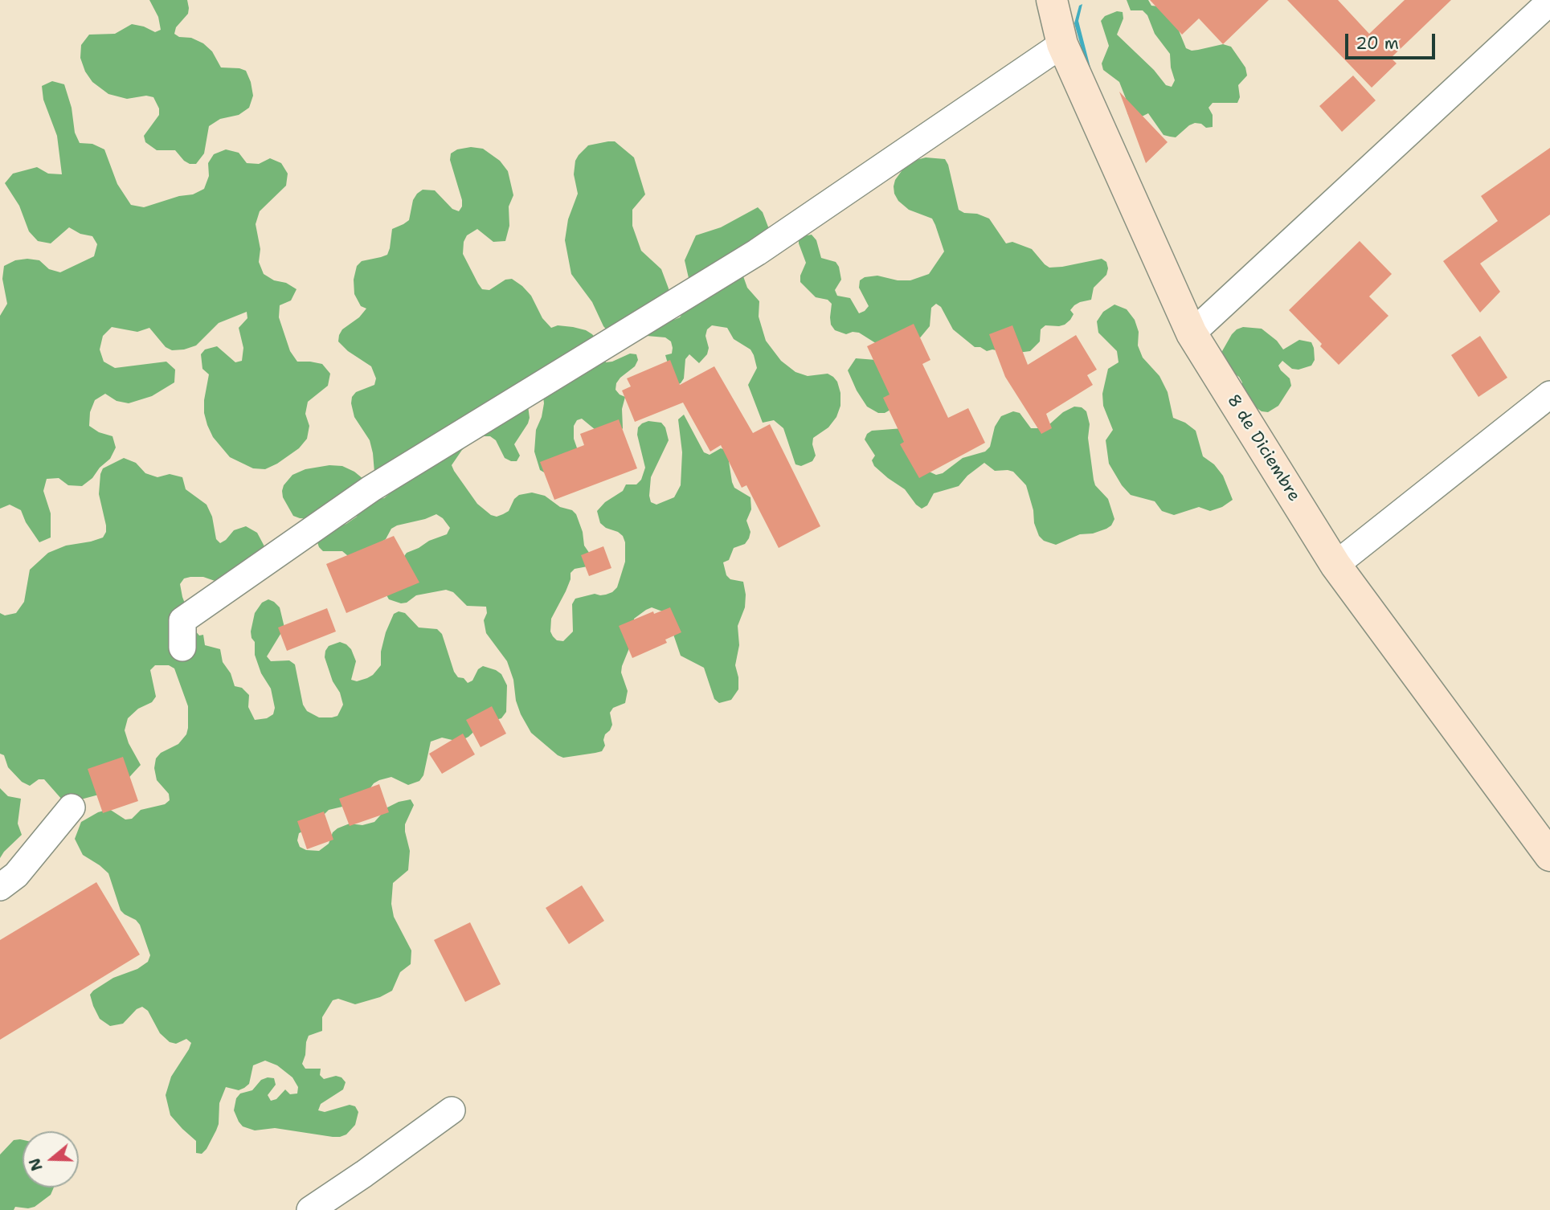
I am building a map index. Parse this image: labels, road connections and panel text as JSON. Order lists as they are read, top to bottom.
{
  "streets": {
    "street": ["8 de Diciembre"]
  },
  "scale_bar": "20 m",
  "north": "left"
}
